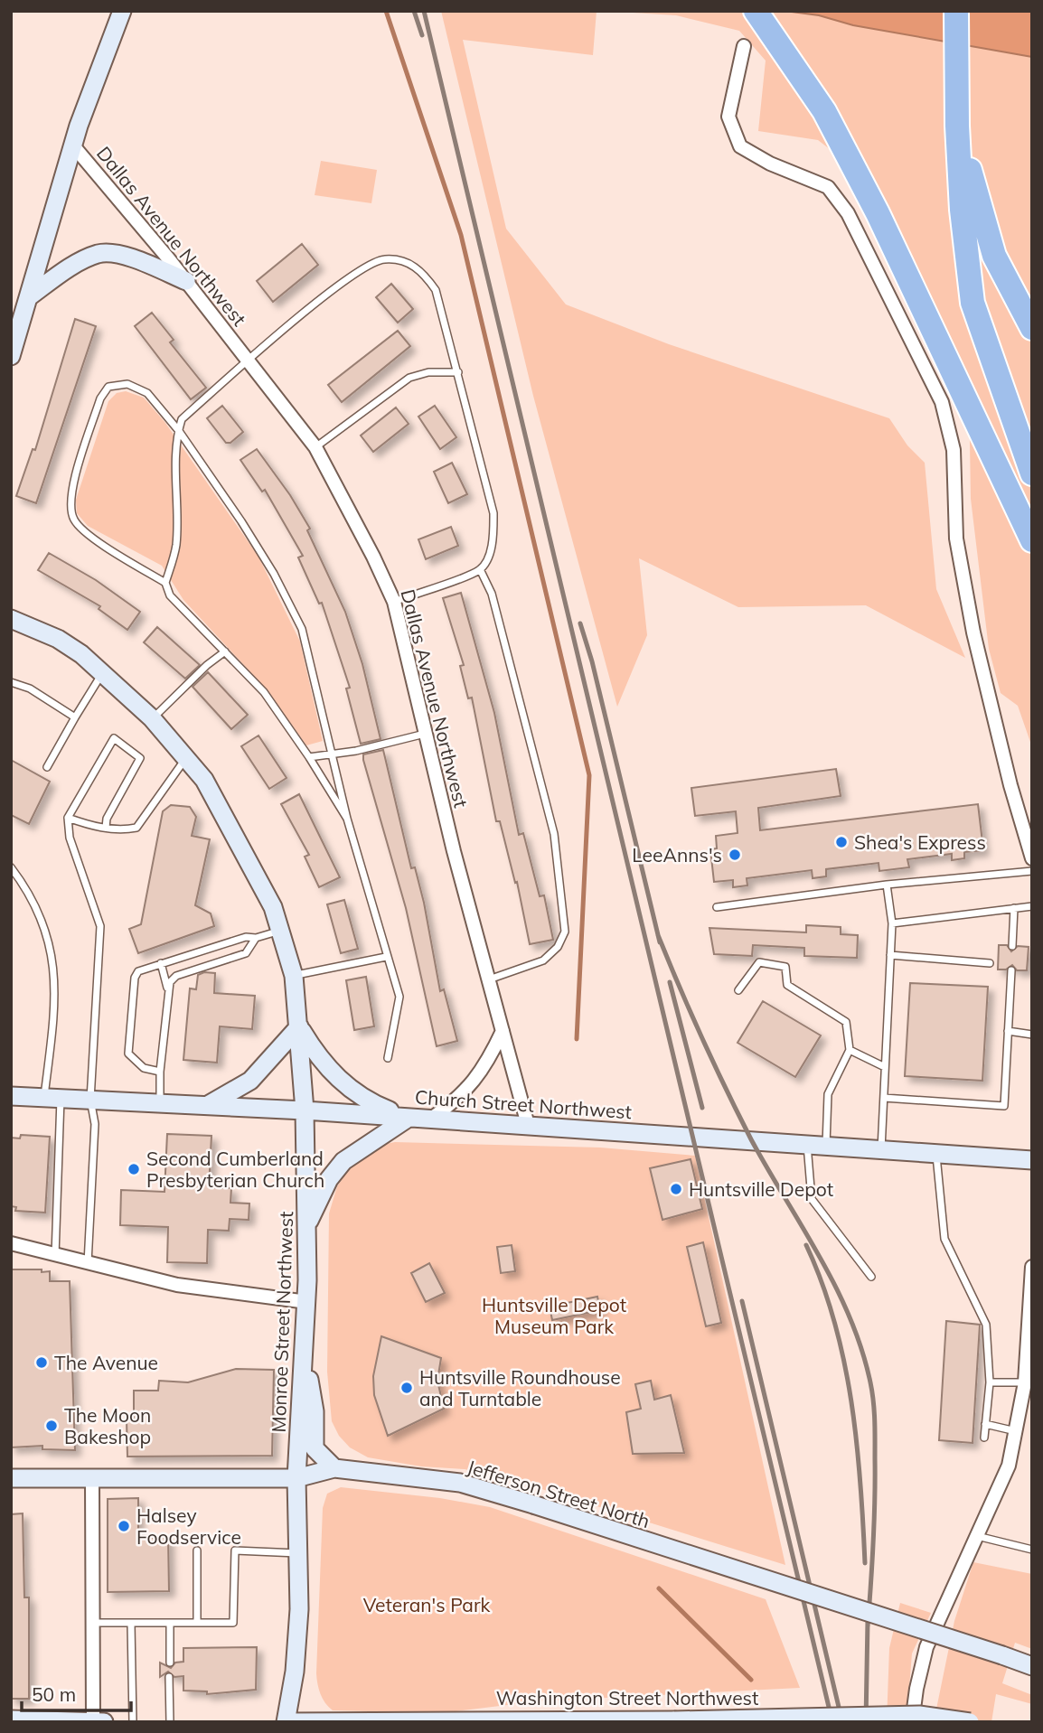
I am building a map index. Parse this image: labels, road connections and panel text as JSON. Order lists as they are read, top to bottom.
{
  "streets": {
    "street": [
      "Dallas Avenue Northwest",
      "Church Street Northwest",
      "Monroe Street Northwest",
      "Jefferson Street North",
      "Washington Street Northwest"
    ]
  },
  "crossings": [
    ["Dallas Avenue Northwest", "Church Street Northwest"],
    ["Church Street Northwest", "Monroe Street Northwest"],
    ["Monroe Street Northwest", "Jefferson Street North"],
    ["Monroe Street Northwest", "Washington Street Northwest"]
  ],
  "parks": ["Huntsville Depot Museum Park", "Veteran's Park"],
  "places": [
    "Shea's Express",
    "LeeAnns's",
    "Second Cumberland Presbyterian Church",
    "Huntsville Depot",
    "The Avenue",
    "Huntsville Roundhouse and Turntable",
    "The Moon Bakeshop",
    "Halsey Foodservice"
  ],
  "scale_bar": "50 m"
}
